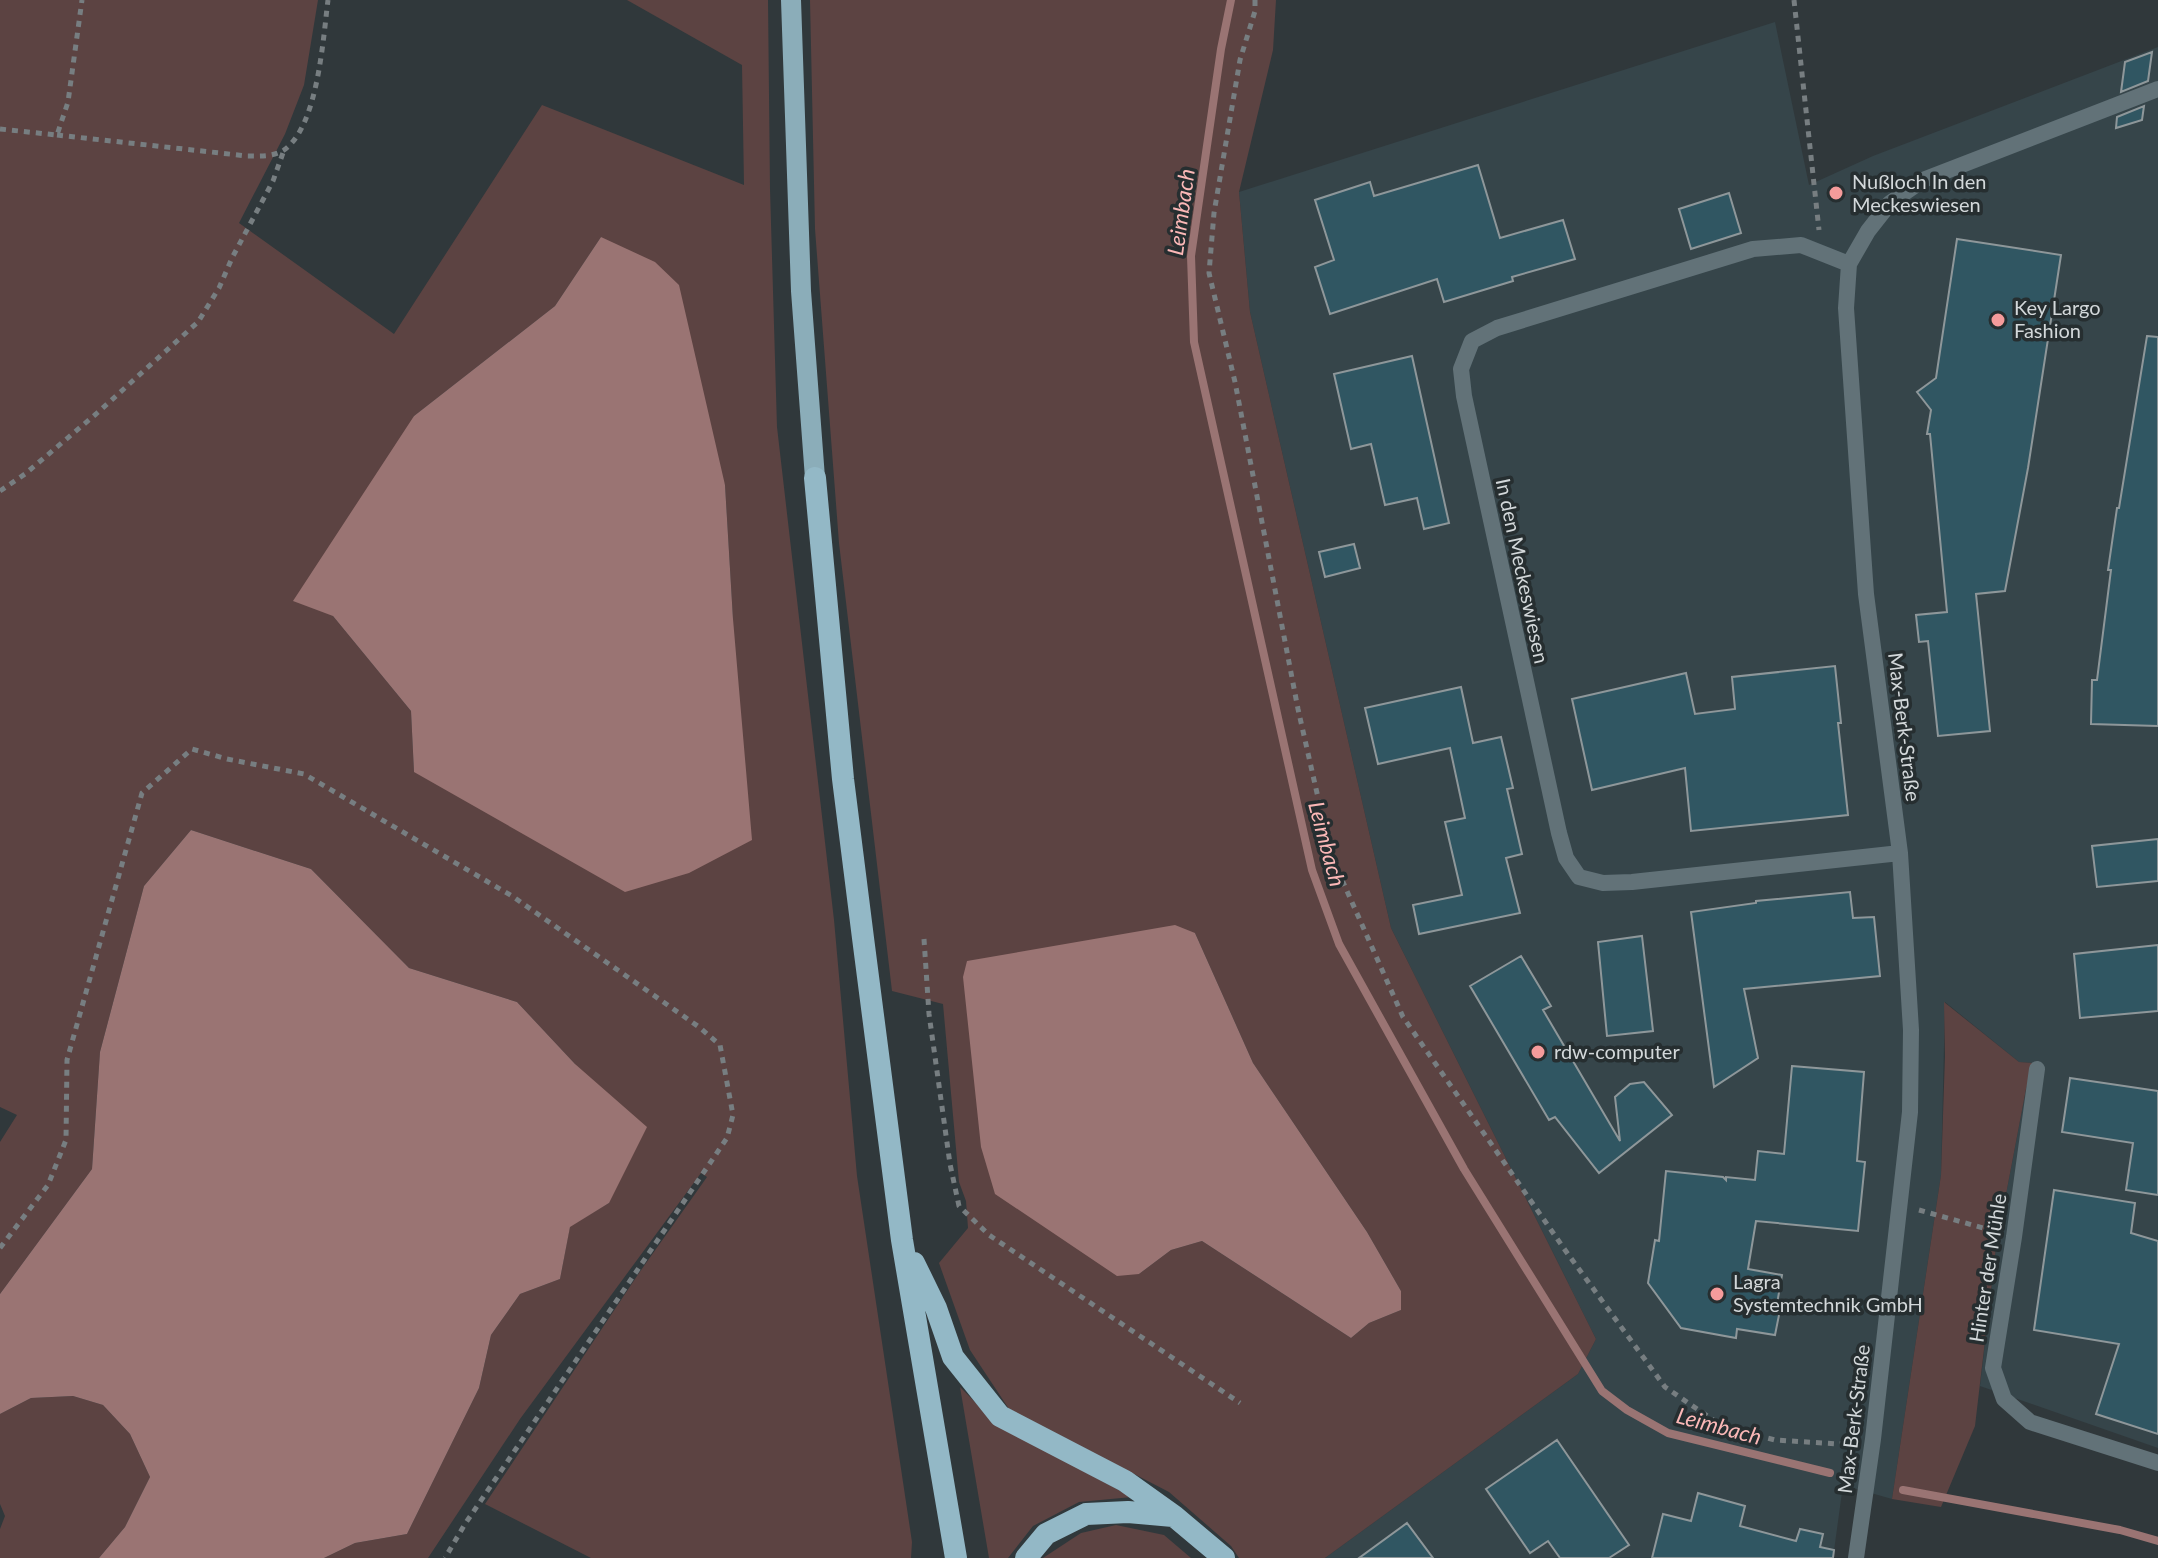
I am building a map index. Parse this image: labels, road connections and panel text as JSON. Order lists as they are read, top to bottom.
{
  "streets": {
    "street": ["In den Meckeswiesen", "Max-Berk-Straße", "Hinter der Mühle"]
  },
  "crossings": [
    ["In den Meckeswiesen", "Max-Berk-Straße"]
  ],
  "water": ["Leimbach"],
  "places": [
    "Nußloch In den Meckeswiesen",
    "Key Largo Fashion",
    "rdw-computer",
    "Lagra Systemtechnik GmbH"
  ]
}
